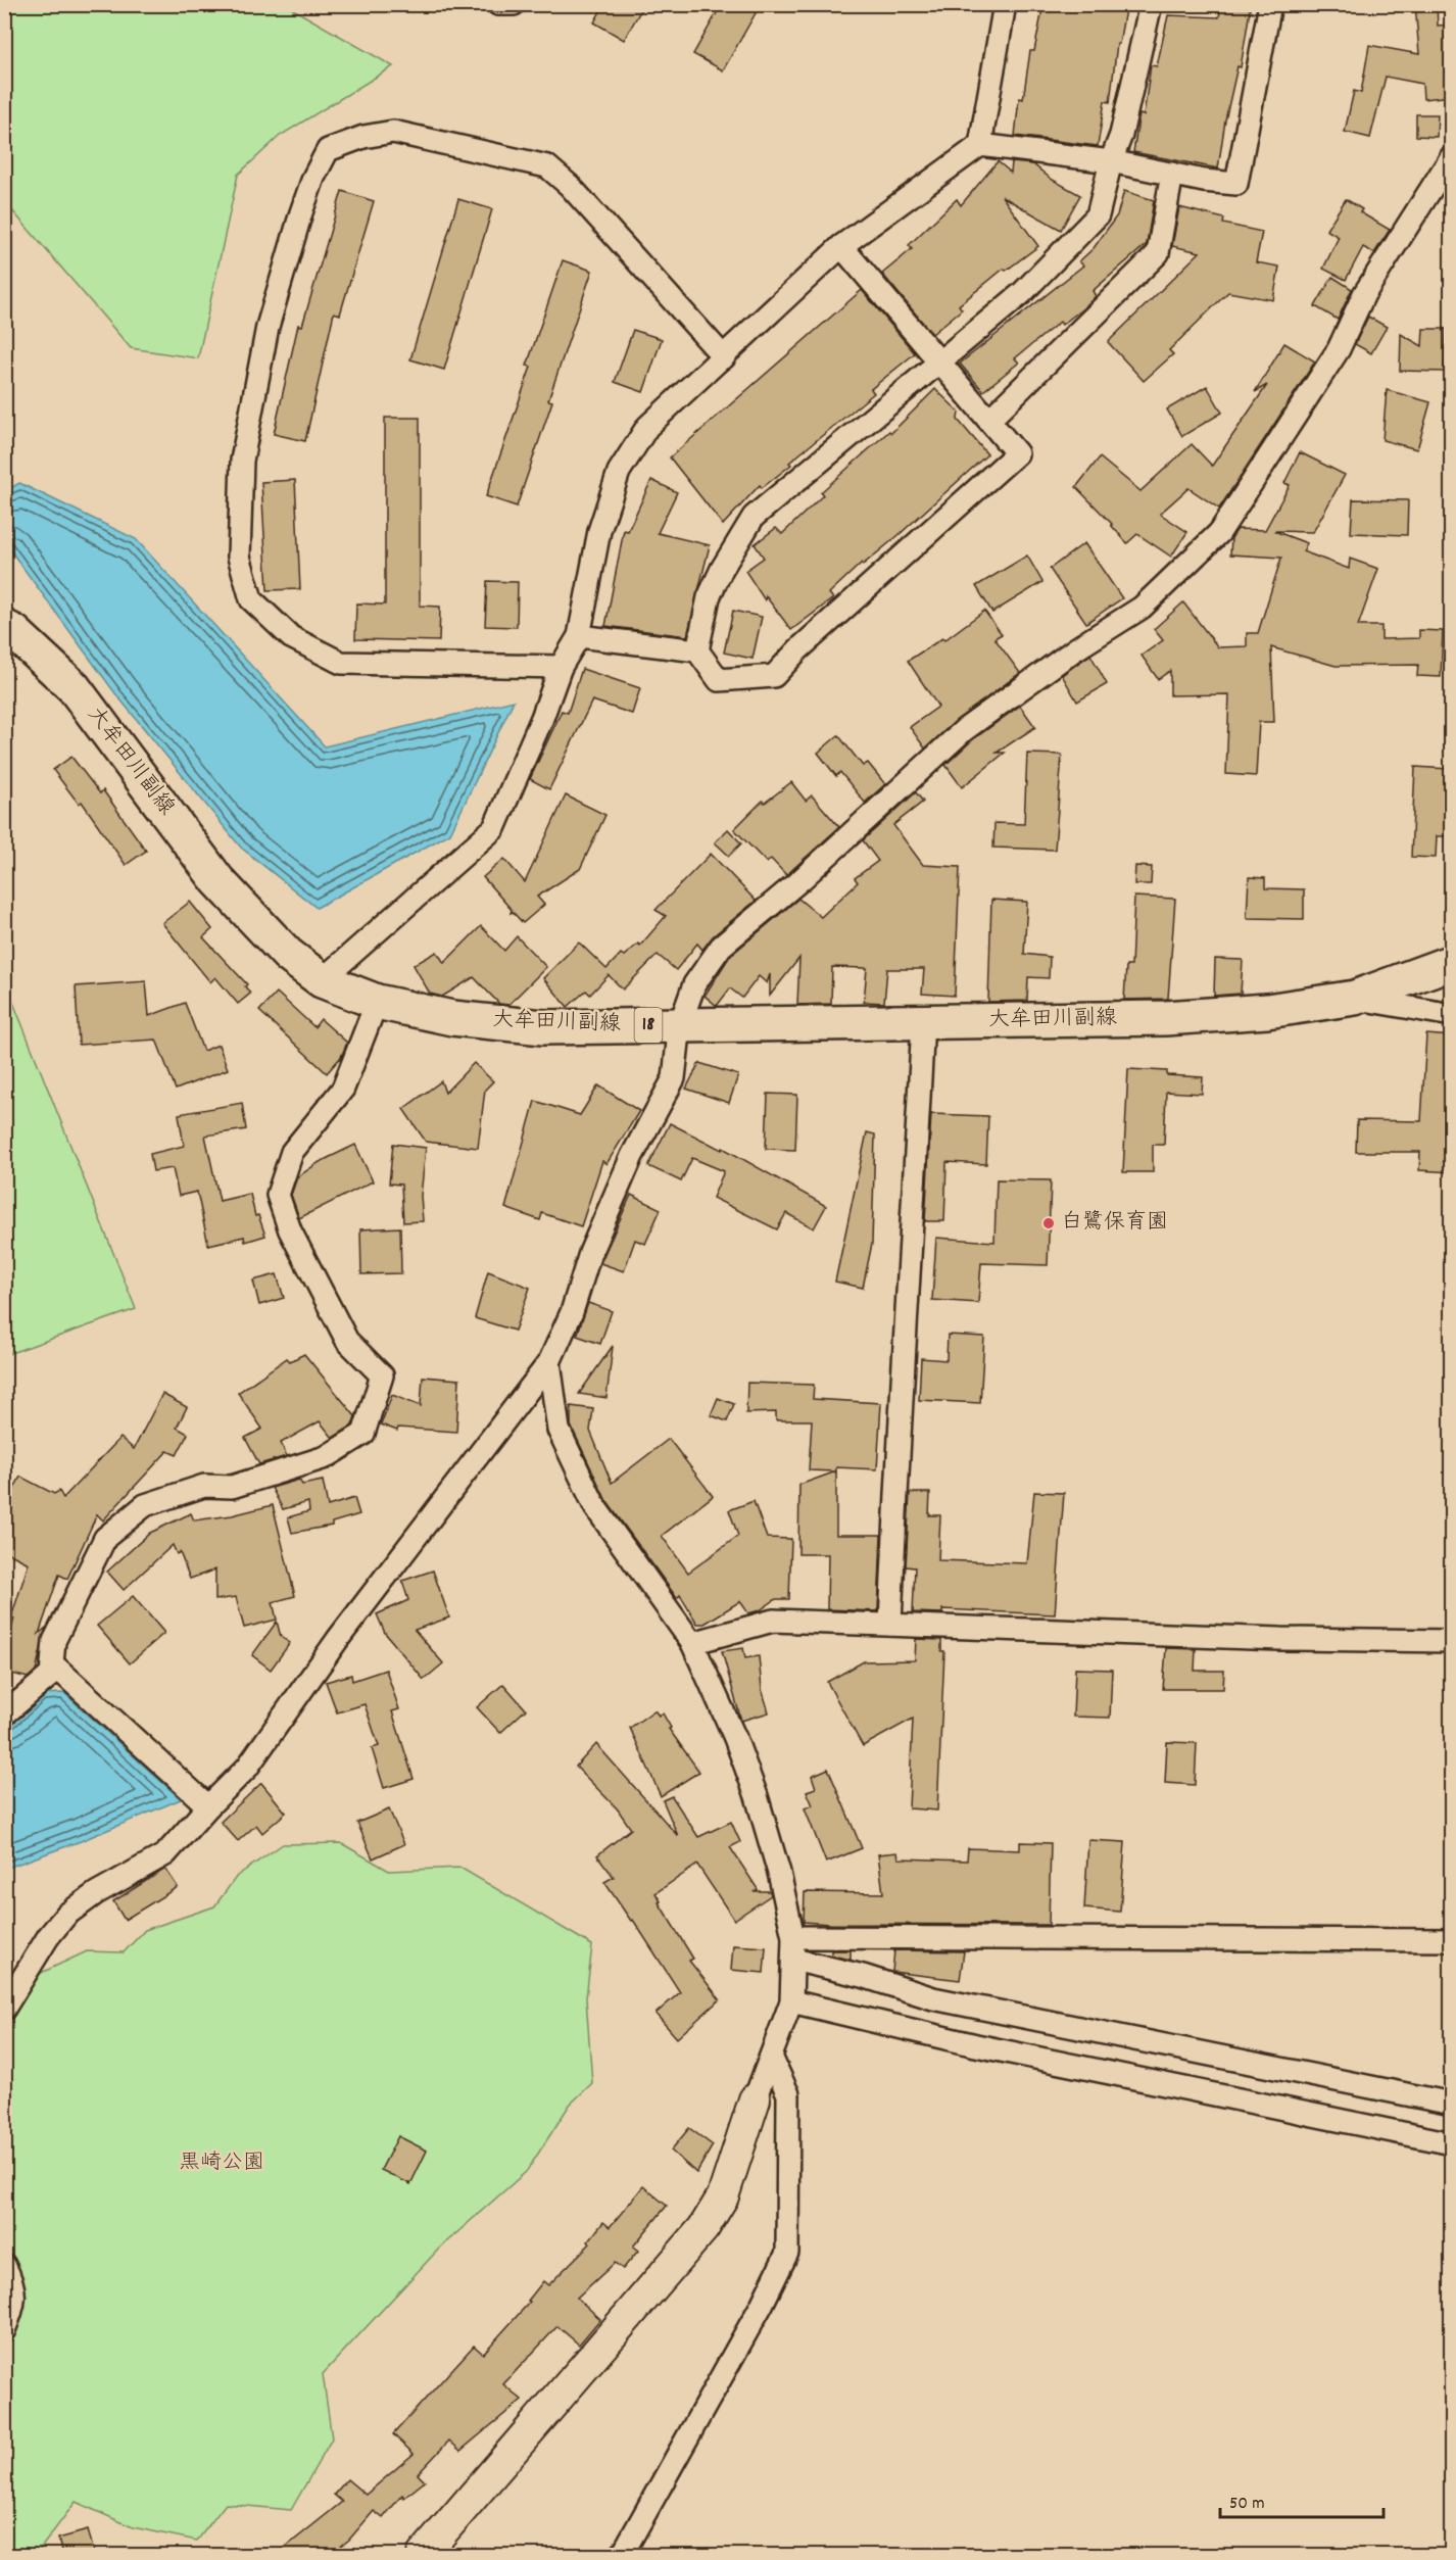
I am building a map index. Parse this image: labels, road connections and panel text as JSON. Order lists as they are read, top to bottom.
{
  "streets": {
    "main road": ["大牟田川副線", "18"]
  },
  "parks": ["黒崎公園"],
  "places": ["白鷺保育園"],
  "scale_bar": "50 m"
}
